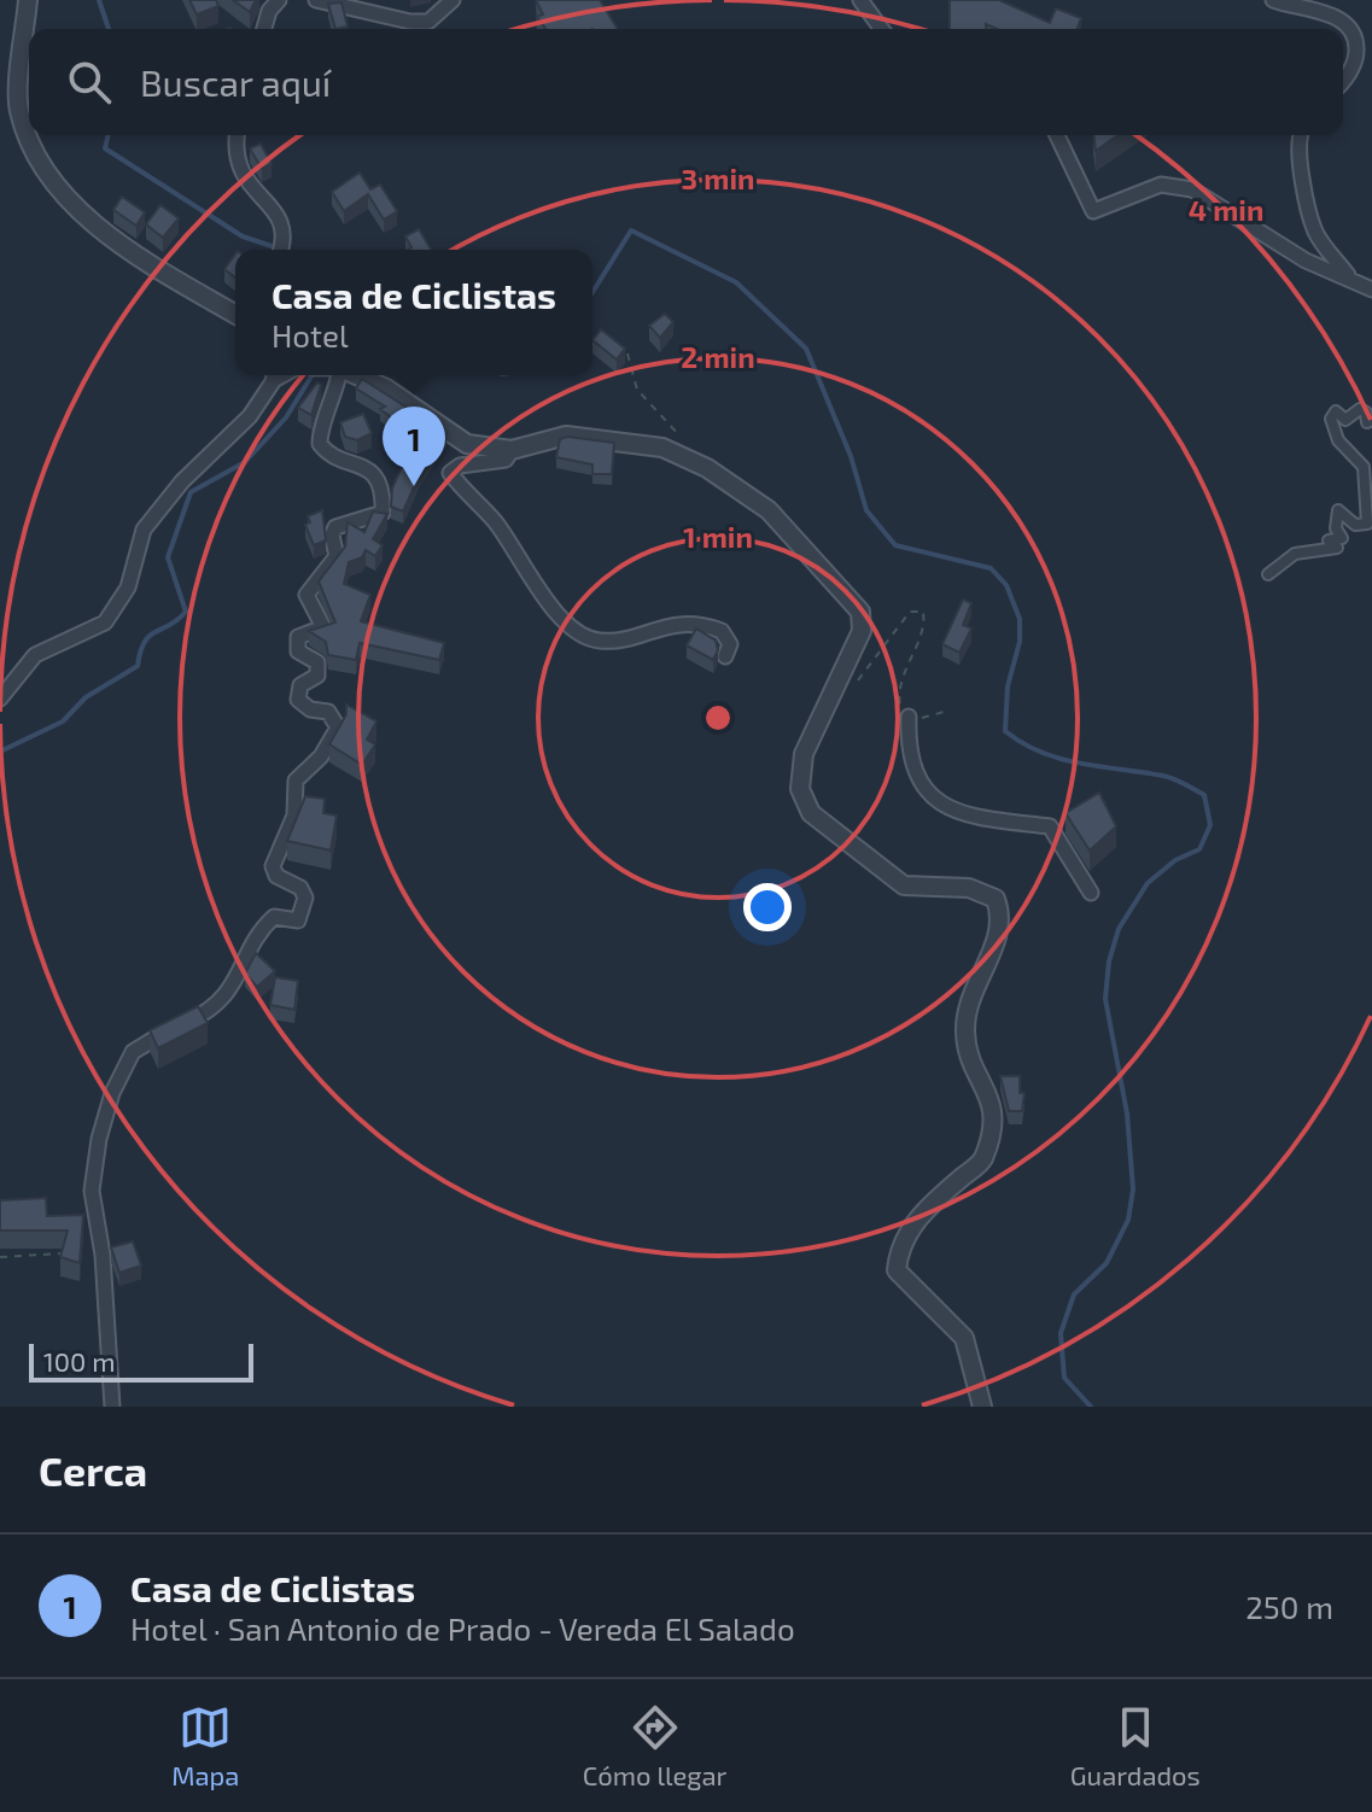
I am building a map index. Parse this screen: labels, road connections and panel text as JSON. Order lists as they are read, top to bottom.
{
  "scale_bar": "100 m",
  "page": {
    "search": "Buscar aquí",
    "popup": ["Casa de Ciclistas", "Hotel"],
    "pins": "1",
    "scale": "100 m",
    "heading": "Cerca",
    "list": [
      {
        "mark": "1",
        "name": "Casa de Ciclistas",
        "note": "Hotel · San Antonio de Prado - Vereda El Salado",
        "value": "250 m"
      }
    ],
    "nav": ["Mapa", "Cómo llegar", "Guardados"]
  },
  "rings": [
    "3 min",
    "4 min",
    "2 min",
    "1 min"
  ]
}
